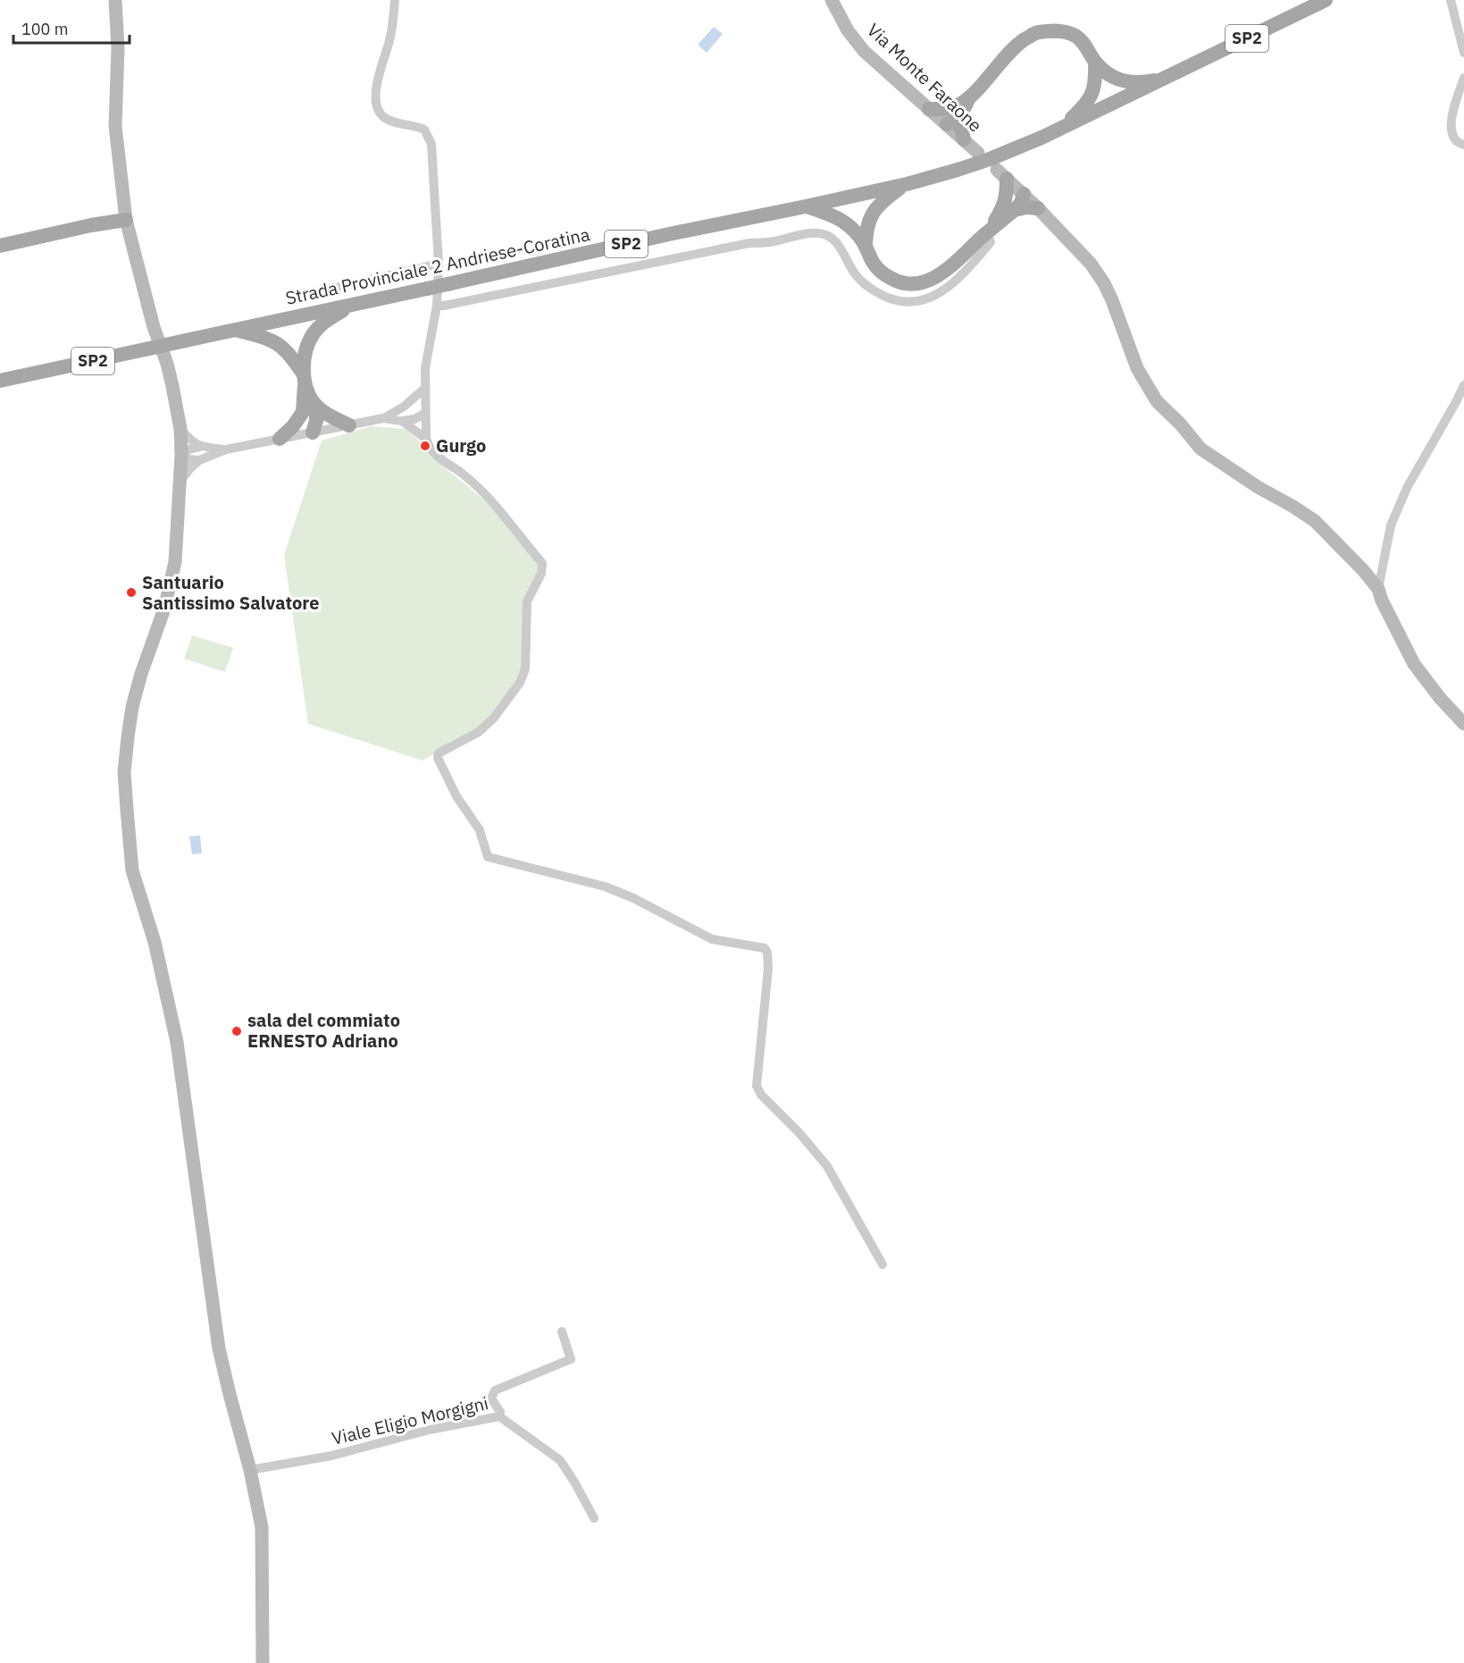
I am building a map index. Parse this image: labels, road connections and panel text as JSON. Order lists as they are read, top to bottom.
{
  "streets": {
    "main road": ["SP2", "Via Monte Faraone", "Strada Provinciale 2 Andriese-Coratina"],
    "street": ["Viale Eligio Morgigni"]
  },
  "places": ["Gurgo", "Santuario Santissimo Salvatore", "sala del commiato ERNESTO Adriano"],
  "scale_bar": "100 m"
}
